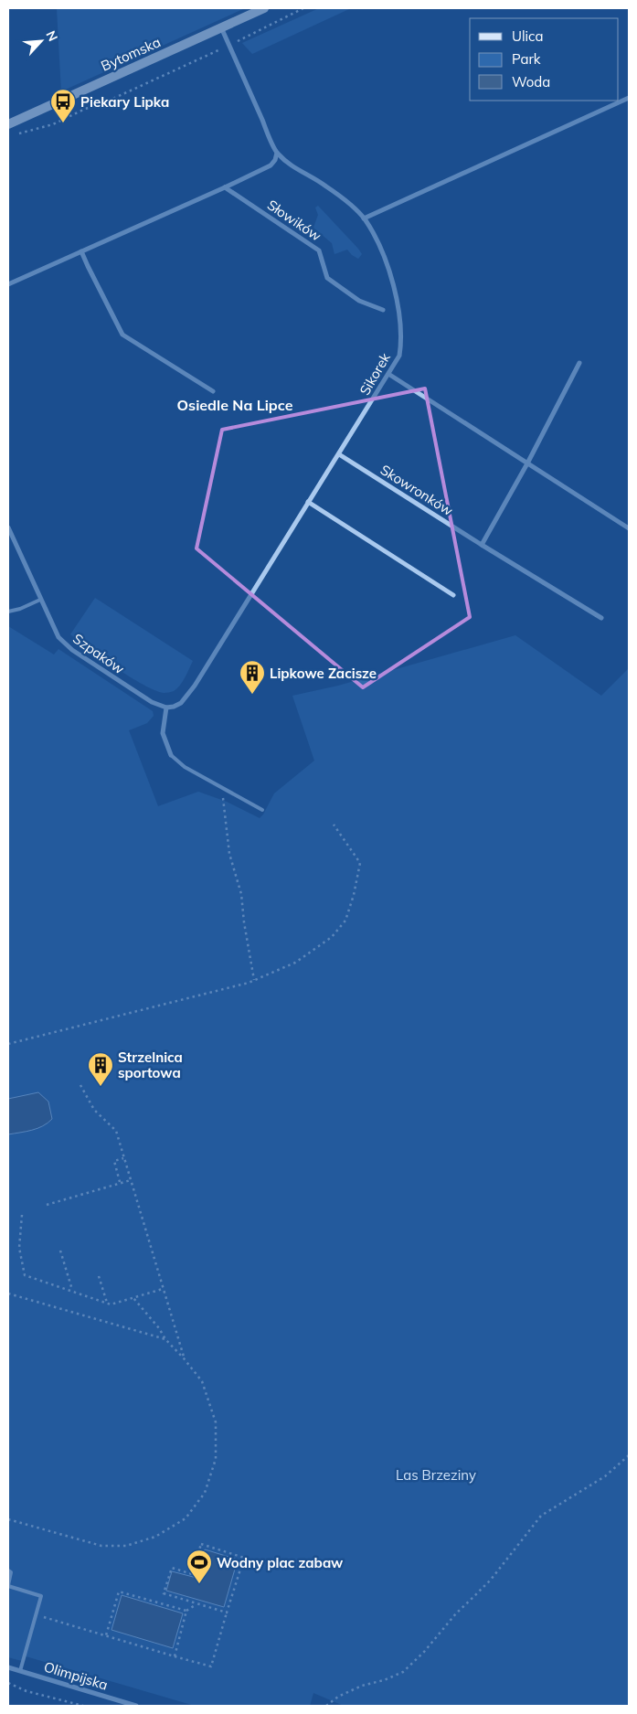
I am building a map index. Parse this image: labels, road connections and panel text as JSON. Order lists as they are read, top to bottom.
{
  "streets": {
    "street": [
      "Bytomska",
      "Słowików",
      "Sikorek",
      "Skowronków",
      "Szpaków",
      "Olimpijska"
    ]
  },
  "crossings": [
    ["Bytomska", "Sikorek"],
    ["Sikorek", "Skowronków"],
    ["Sikorek", "Szpaków"]
  ],
  "districts": ["Osiedle Na Lipce"],
  "parks": ["Las Brzeziny"],
  "places": {
    "bus stop": ["Piekary Lipka"],
    "building": ["Lipkowe Zacisze", "Strzelnica sportowa"],
    "sports": ["Wodny plac zabaw"]
  },
  "legend": ["Ulica", "Park", "Woda"],
  "north": "top right"
}
